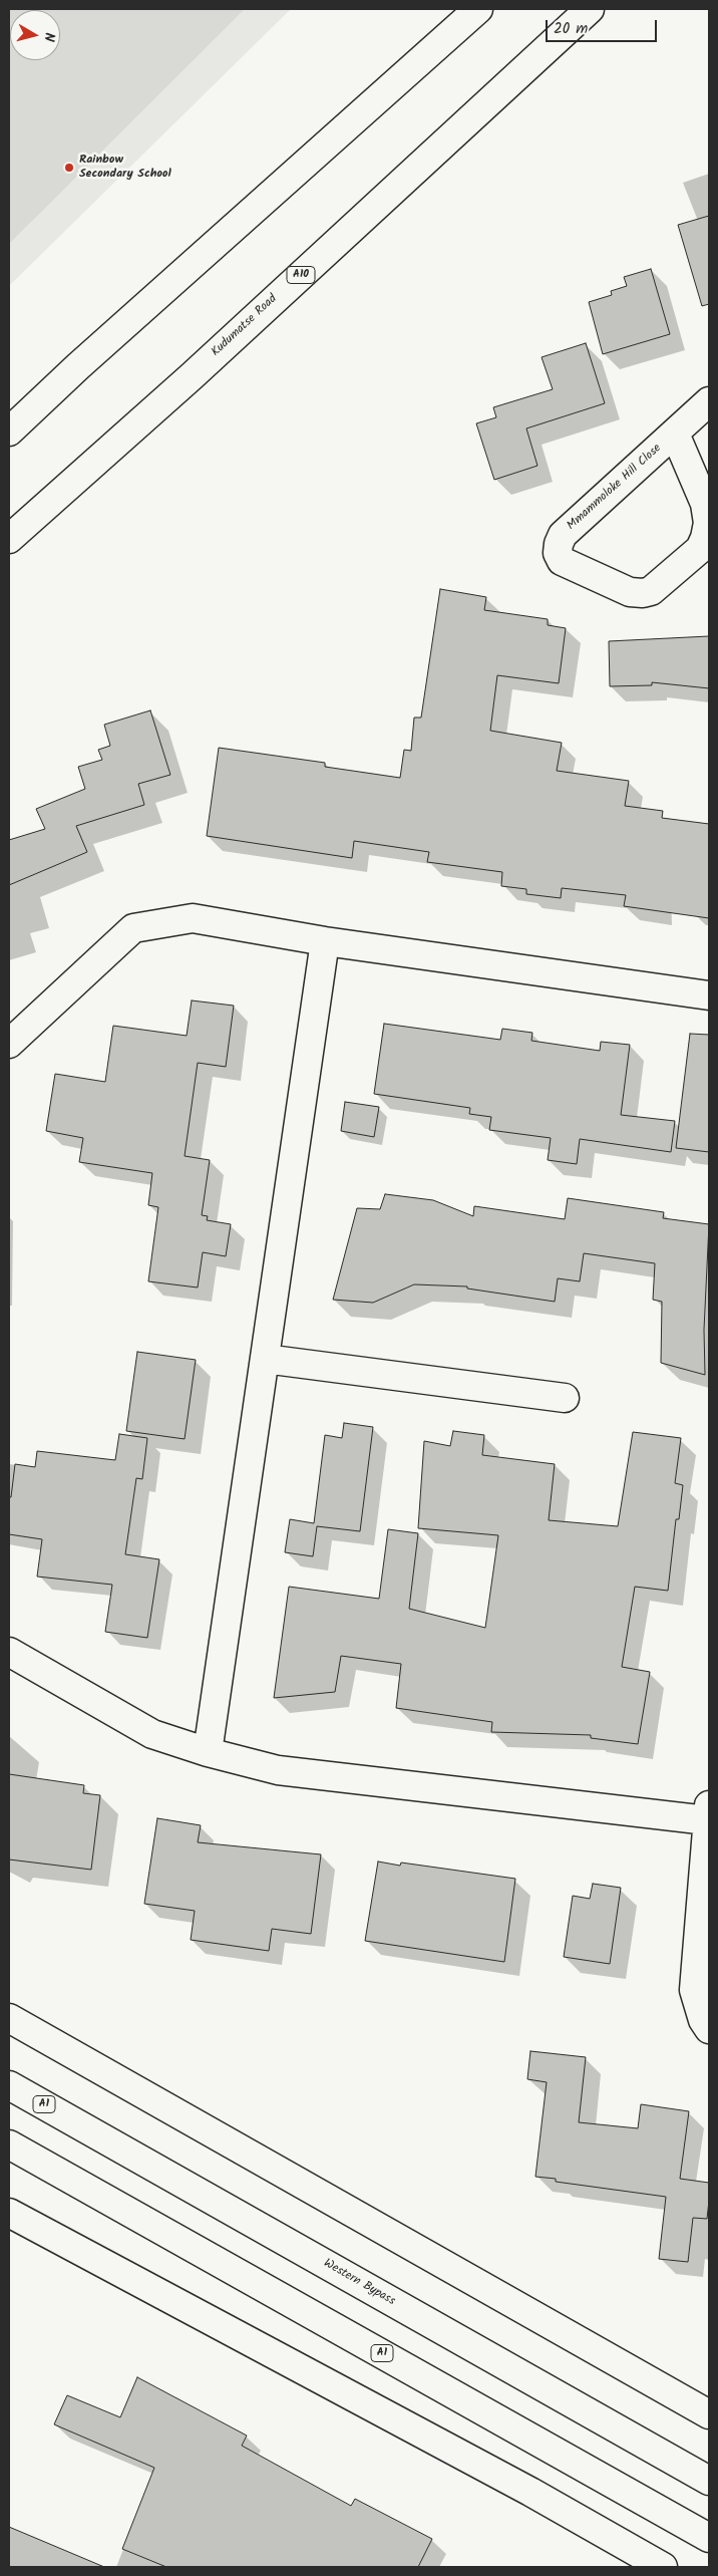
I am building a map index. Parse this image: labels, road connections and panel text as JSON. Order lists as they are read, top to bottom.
{
  "streets": {
    "main road": [
      "A10",
      "Kudumatse Road",
      "Mmammoloke Hill Close",
      "A1",
      "Western Bypass"
    ]
  },
  "places": ["Rainbow Secondary School"],
  "scale_bar": "20 m",
  "north": "right"
}
